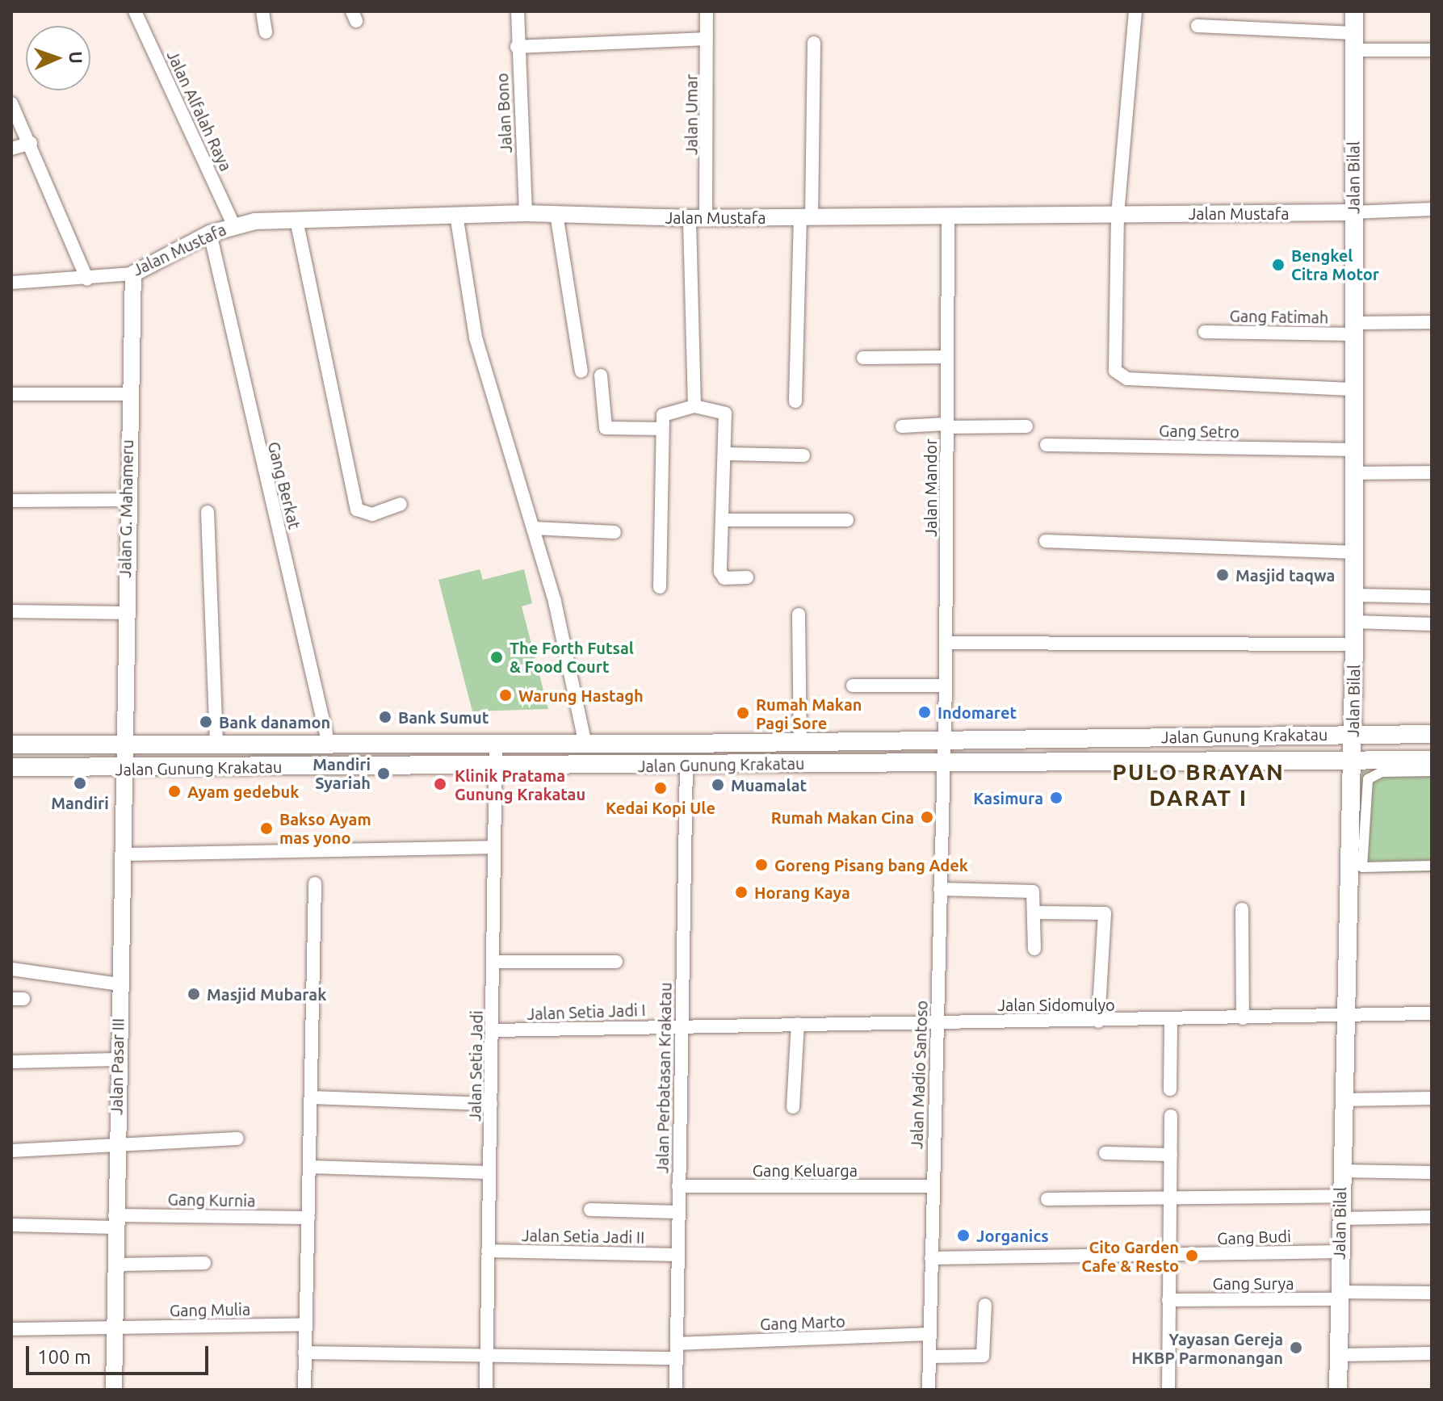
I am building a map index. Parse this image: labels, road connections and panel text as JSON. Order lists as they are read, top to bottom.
{
  "streets": {
    "main road": ["Jalan Bilal", "Jalan Gunung Krakatau"],
    "street": [
      "Jalan Alfalah Raya",
      "Jalan Bono",
      "Jalan Umar",
      "Jalan Mustafa",
      "Gang Fatimah",
      "Gang Setro",
      "Gang Berkat",
      "Jalan Mandor",
      "Jalan G. Mahameru",
      "Jalan Sidomulyo",
      "Jalan Setia Jadi I",
      "Jalan Setia Jadi",
      "Jalan Pasar III",
      "Jalan Madio Santoso",
      "Jalan Perbatasan Krakatau",
      "Gang Keluarga",
      "Gang Kurnia",
      "Jalan Setia Jadi II",
      "Gang Budi",
      "Gang Surya",
      "Gang Mulia",
      "Gang Marto"
    ]
  },
  "crossings": [
    ["Jalan Alfalah Raya", "Jalan Mustafa"],
    ["Jalan Bono", "Jalan Mustafa"],
    ["Jalan Umar", "Jalan Mustafa"],
    ["Jalan Bilal", "Jalan Mustafa"],
    ["Jalan Bilal", "Gang Fatimah"],
    ["Jalan Bilal", "Gang Setro"],
    ["Jalan Bilal", "Jalan Gunung Krakatau"],
    ["Jalan Bilal", "Jalan Sidomulyo"],
    ["Jalan Bilal", "Gang Budi"],
    ["Jalan Bilal", "Gang Surya"],
    ["Jalan Mustafa", "Gang Berkat"],
    ["Jalan Mustafa", "Jalan Mandor"],
    ["Jalan Mustafa", "Jalan G. Mahameru"],
    ["Gang Berkat", "Jalan Gunung Krakatau"],
    ["Jalan Mandor", "Jalan Gunung Krakatau"],
    ["Jalan Mandor", "Jalan Madio Santoso"],
    ["Jalan G. Mahameru", "Jalan Gunung Krakatau"],
    ["Jalan G. Mahameru", "Jalan Pasar III"],
    ["Jalan Gunung Krakatau", "Jalan Setia Jadi"],
    ["Jalan Gunung Krakatau", "Jalan Pasar III"],
    ["Jalan Gunung Krakatau", "Jalan Madio Santoso"],
    ["Jalan Gunung Krakatau", "Jalan Perbatasan Krakatau"],
    ["Jalan Sidomulyo", "Jalan Setia Jadi I"],
    ["Jalan Sidomulyo", "Jalan Madio Santoso"],
    ["Jalan Sidomulyo", "Jalan Perbatasan Krakatau"],
    ["Jalan Setia Jadi I", "Jalan Setia Jadi"],
    ["Jalan Setia Jadi I", "Jalan Perbatasan Krakatau"],
    ["Jalan Setia Jadi", "Jalan Setia Jadi II"],
    ["Jalan Pasar III", "Gang Kurnia"],
    ["Jalan Pasar III", "Gang Mulia"],
    ["Jalan Madio Santoso", "Gang Keluarga"],
    ["Jalan Madio Santoso", "Gang Budi"],
    ["Jalan Madio Santoso", "Gang Marto"],
    ["Jalan Perbatasan Krakatau", "Gang Keluarga"],
    ["Jalan Perbatasan Krakatau", "Jalan Setia Jadi II"],
    ["Jalan Perbatasan Krakatau", "Gang Marto"]
  ],
  "districts": ["PULO BRAYAN DARAT I"],
  "places": [
    "Bengkel Citra Motor",
    "Masjid taqwa",
    "The Forth Futsal & Food Court",
    "Warung Hastagh",
    "Indomaret",
    "Rumah Makan Pagi Sore",
    "Bank Sumut",
    "Bank danamon",
    "Mandiri Syariah",
    "Mandiri",
    "Klinik Pratama Gunung Krakatau",
    "Muamalat",
    "Kedai Kopi Ule",
    "Ayam gedebuk",
    "Kasimura",
    "Rumah Makan Cina",
    "Bakso Ayam mas yono",
    "Goreng Pisang bang Adek",
    "Horang Kaya",
    "Masjid Mubarak",
    "Jorganics",
    "Cito Garden Cafe & Resto",
    "Yayasan Gereja HKBP Parmonangan"
  ],
  "scale_bar": "100 m",
  "north": "right"
}
